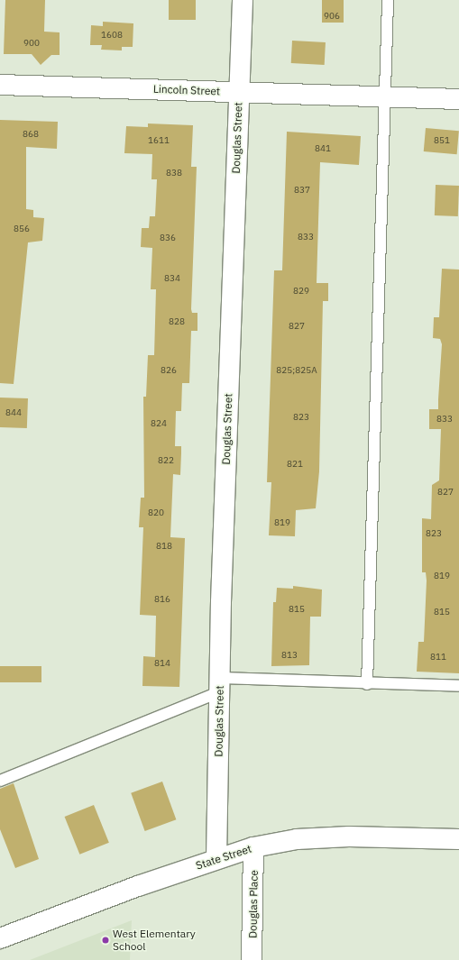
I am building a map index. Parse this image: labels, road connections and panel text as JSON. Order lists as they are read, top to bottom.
{
  "streets": {
    "street": [
      "Lincoln Street",
      "Douglas Street",
      "State Street",
      "Douglas Place"
    ]
  },
  "crossings": [
    ["Lincoln Street", "Douglas Street"],
    ["Douglas Street", "State Street"],
    ["State Street", "Douglas Place"]
  ],
  "places": ["West Elementary School"],
  "house_numbers": [
    "906",
    "1608",
    "900",
    "868",
    "1611",
    "851",
    "841",
    "838",
    "837",
    "856",
    "833",
    "836",
    "834",
    "829",
    "828",
    "827",
    "826",
    "825;825A",
    "844",
    "823",
    "833",
    "824",
    "822",
    "821",
    "827",
    "820",
    "819",
    "823",
    "818",
    "819",
    "816",
    "815",
    "815",
    "813",
    "811",
    "814"
  ]
}
